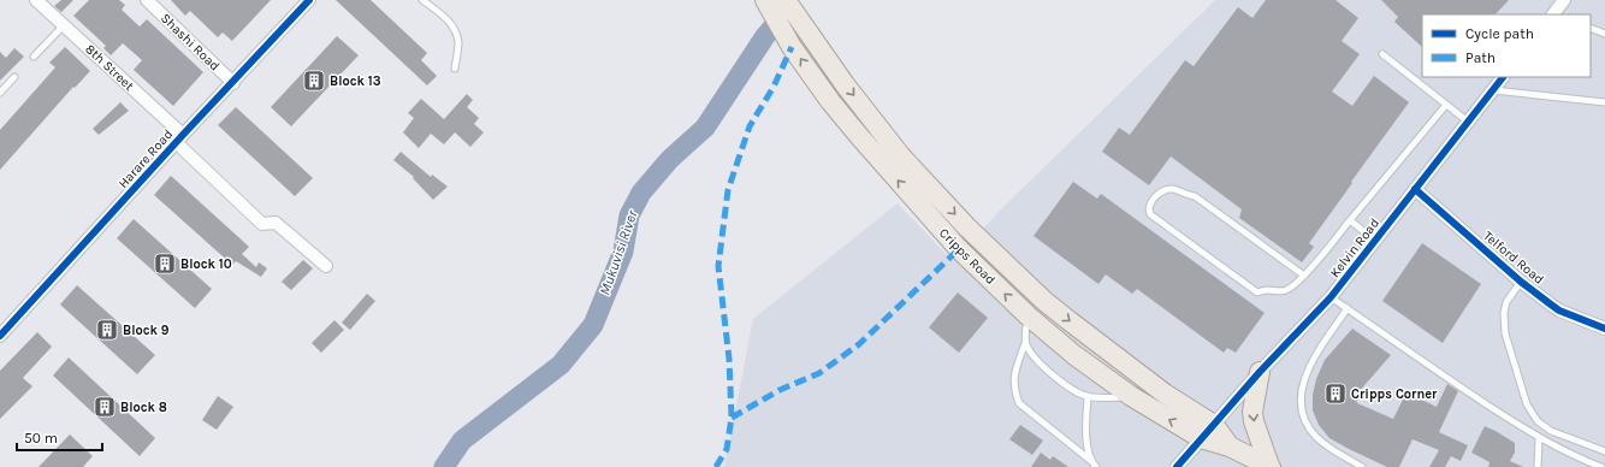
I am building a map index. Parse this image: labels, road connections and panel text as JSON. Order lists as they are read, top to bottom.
{
  "streets": {
    "main road": ["Cripps Road"],
    "street": [
      "Shashi Road",
      "8th Street",
      "Harare Road",
      "Kelvin Road",
      "Telford Road"
    ]
  },
  "crossings": [
    ["Shashi Road", "Harare Road"],
    ["8th Street", "Harare Road"],
    ["Kelvin Road", "Cripps Road"],
    ["Kelvin Road", "Telford Road"]
  ],
  "water": ["Mukuvisi River"],
  "places": {
    "building": [
      "Block 13",
      "Block 10",
      "Block 9",
      "Cripps Corner",
      "Block 8"
    ]
  },
  "legend": ["Cycle path", "Path"],
  "scale_bar": "50 m"
}
